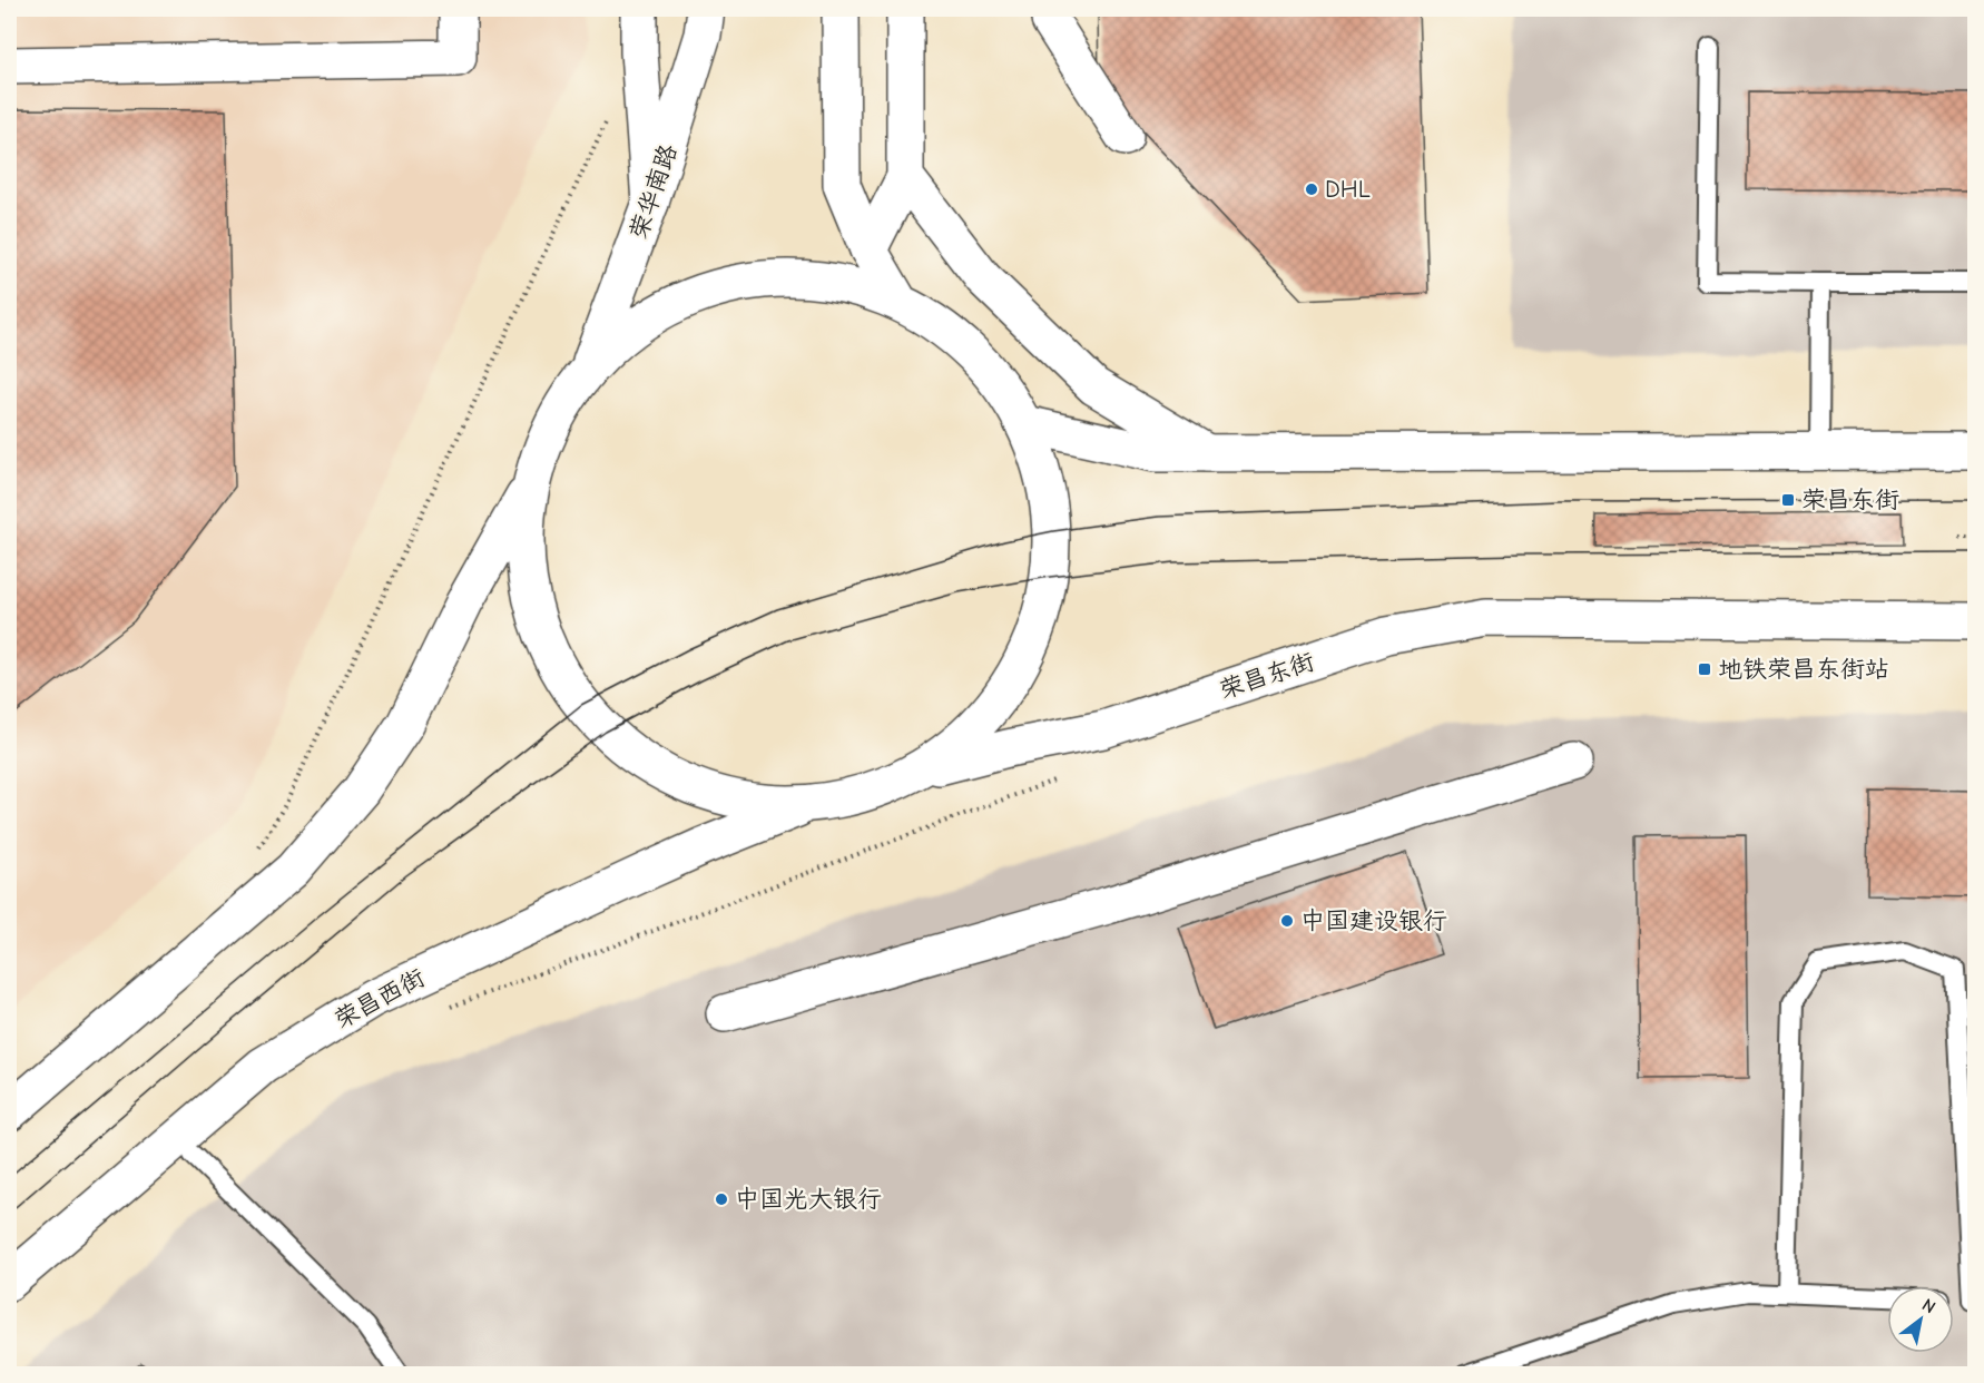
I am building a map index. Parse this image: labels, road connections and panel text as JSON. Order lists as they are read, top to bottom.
{
  "streets": {
    "main road": ["荣华南路", "荣昌东街", "荣昌西街"]
  },
  "places": {
    "other": ["DHL", "中国建设银行", "中国光大银行"],
    "transit": ["荣昌东街", "地铁荣昌东街站"]
  },
  "north": "top right"
}
